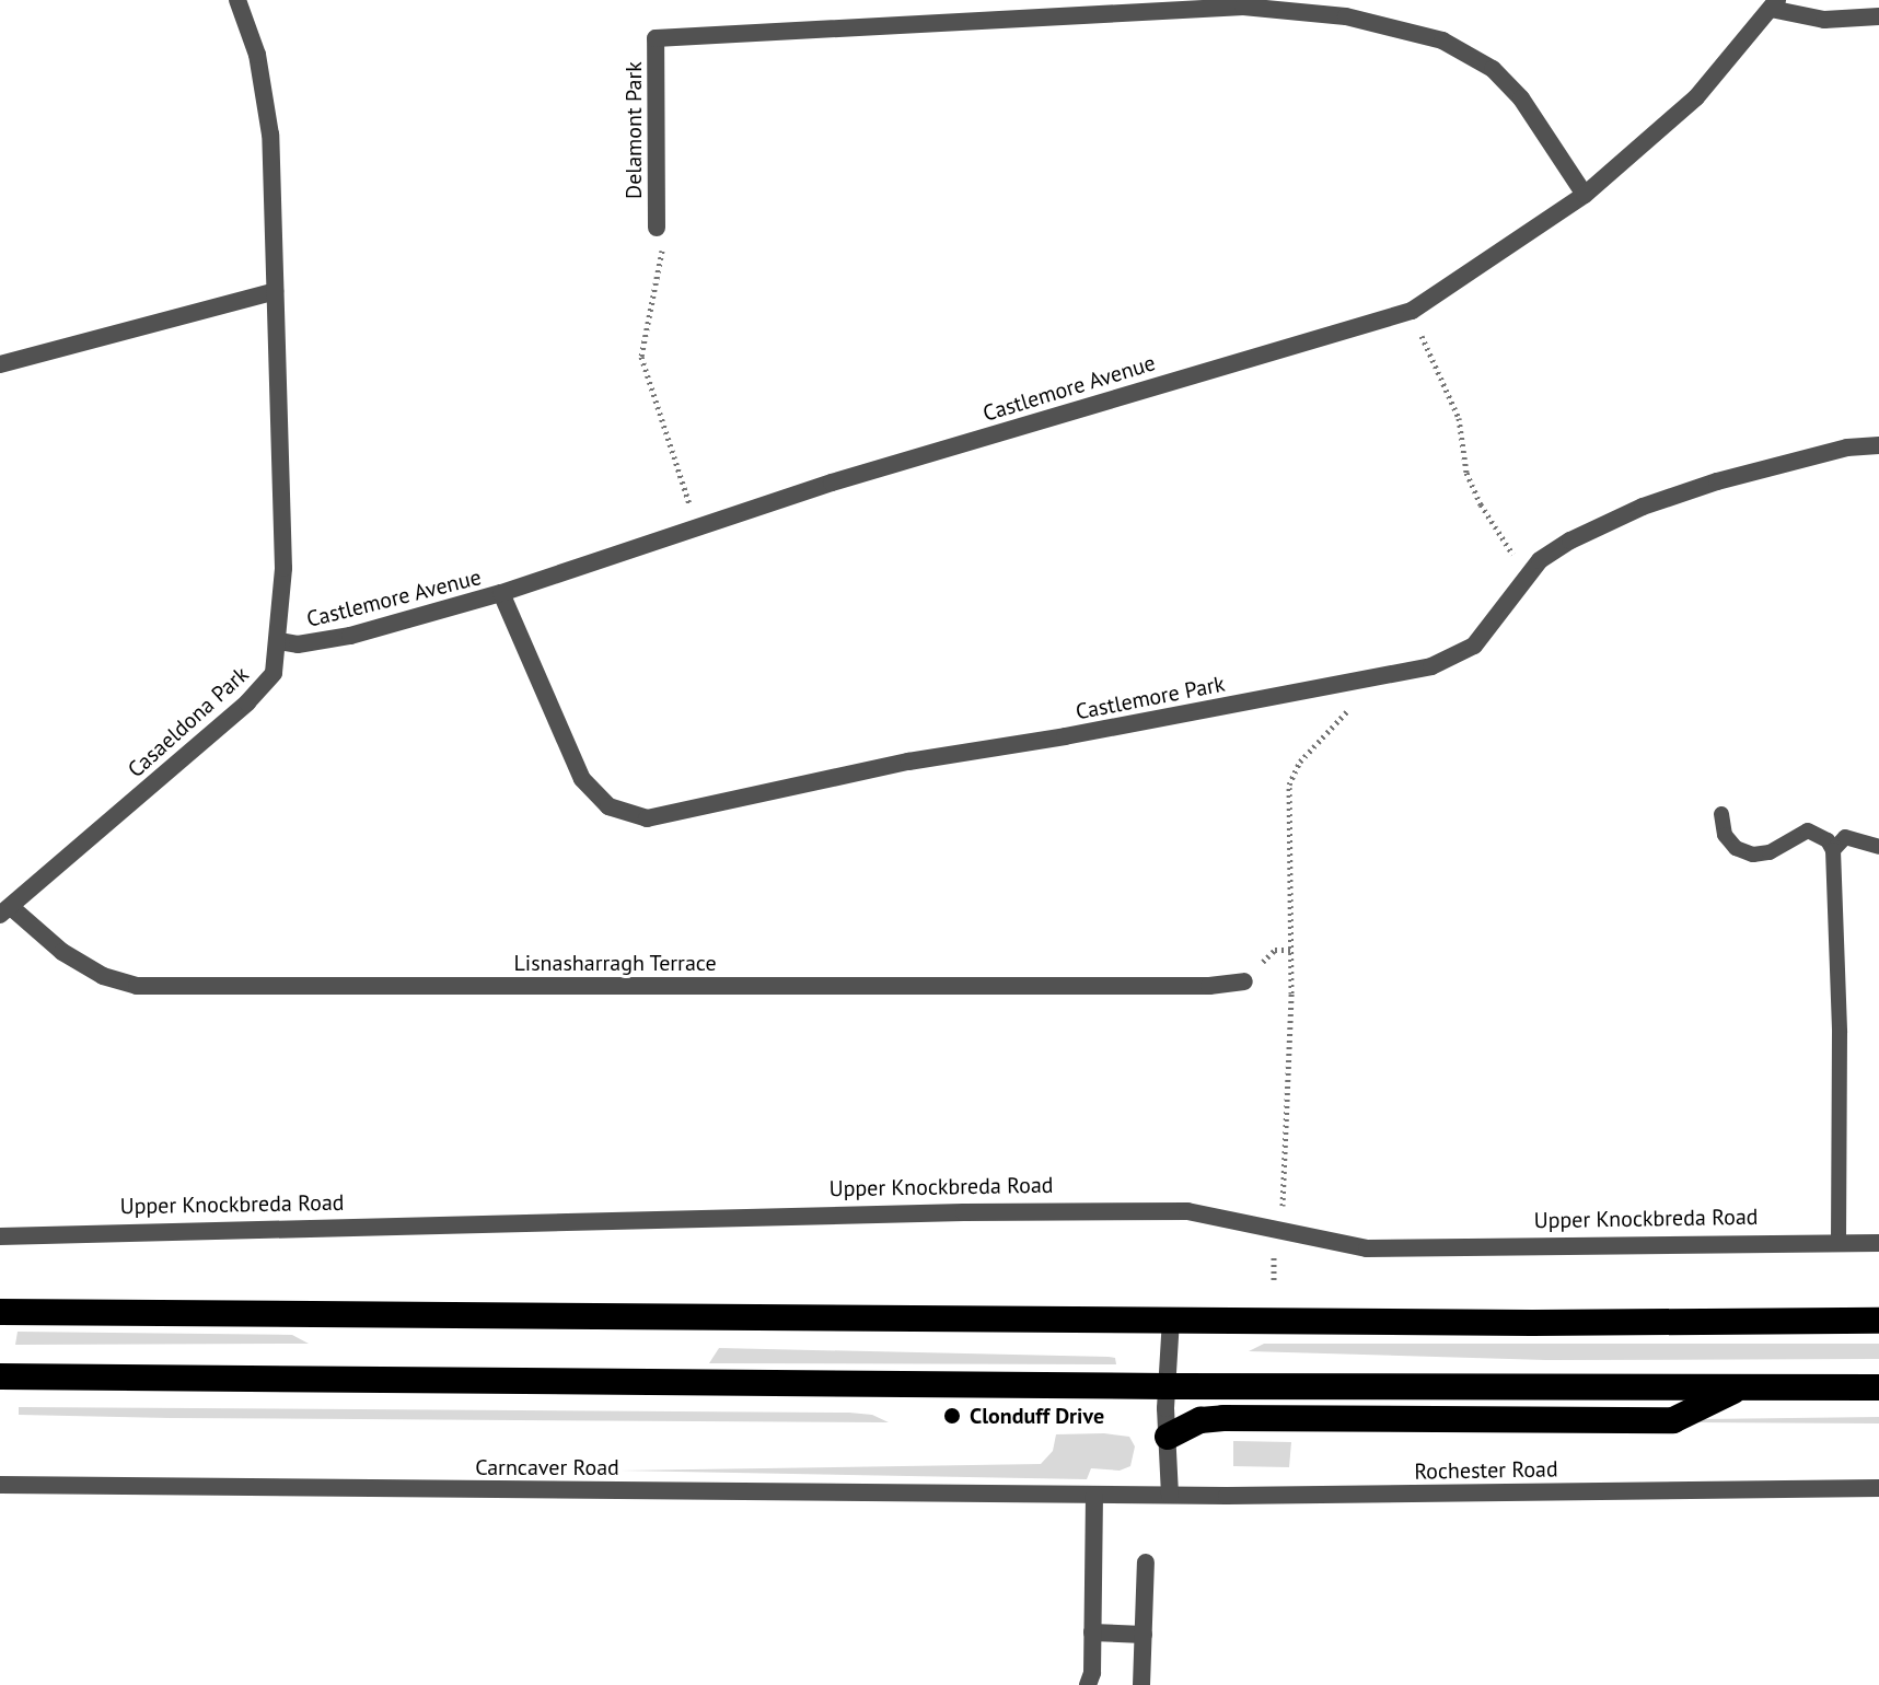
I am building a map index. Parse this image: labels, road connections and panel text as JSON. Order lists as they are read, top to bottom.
{
  "streets": {
    "street": [
      "Delamont Park",
      "Castlemore Avenue",
      "Castlemore Park",
      "Casaeldona Park",
      "Lisnasharragh Terrace",
      "Upper Knockbreda Road",
      "Carncaver Road",
      "Rochester Road"
    ]
  },
  "crossings": [
    ["Delamont Park", "Castlemore Avenue"],
    ["Castlemore Avenue", "Castlemore Park"],
    ["Castlemore Avenue", "Casaeldona Park"],
    ["Casaeldona Park", "Lisnasharragh Terrace"],
    ["Carncaver Road", "Rochester Road"]
  ],
  "places": ["Clonduff Drive"]
}
